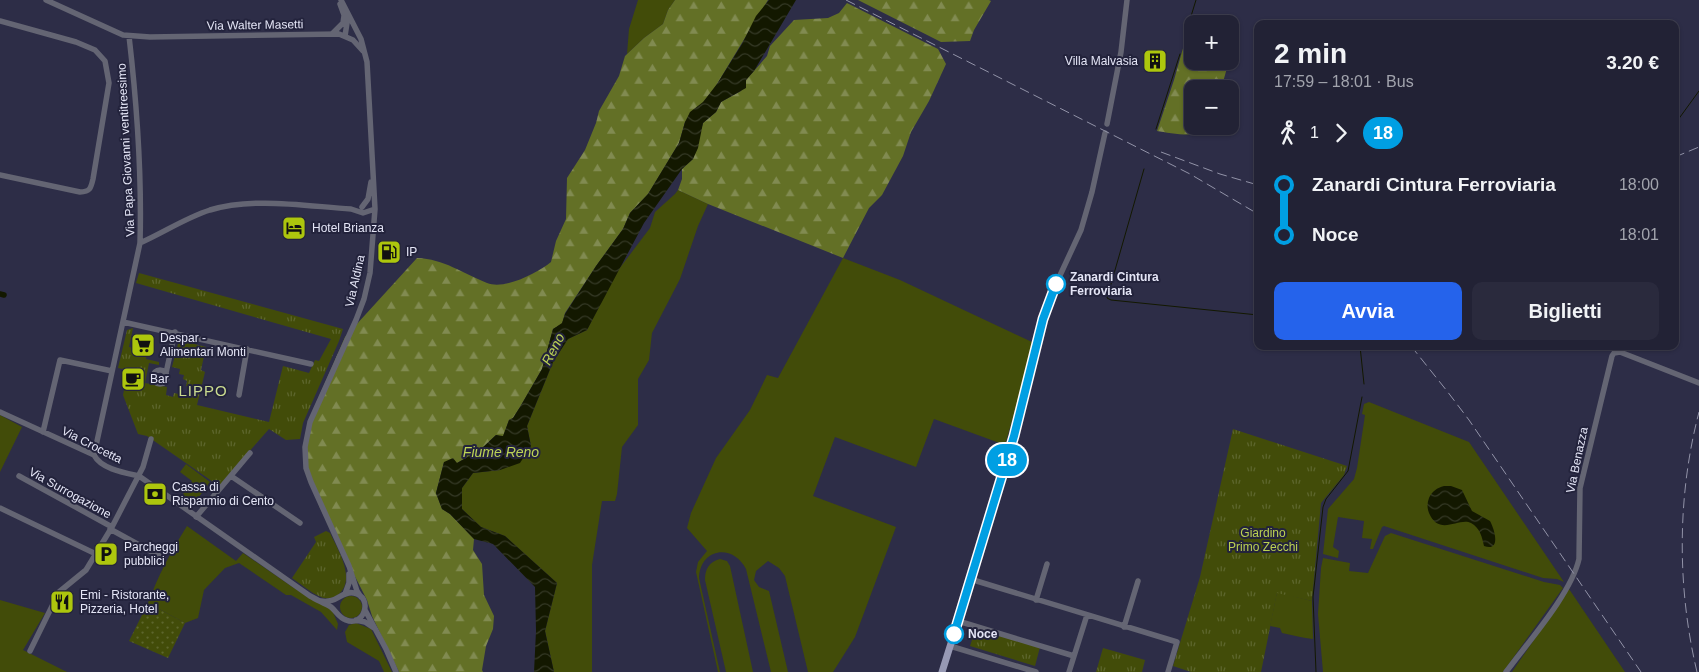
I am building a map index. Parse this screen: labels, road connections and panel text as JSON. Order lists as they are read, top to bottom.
{
  "streets": {
    "street": [
      "Via Walter Masetti",
      "Via Papa Giovanni ventitreesimo",
      "Via Aldina",
      "Via Crocetta",
      "Via Benazza",
      "Via Surrogazione"
    ]
  },
  "crossings": [
    ["Via Walter Masetti", "Via Papa Giovanni ventitreesimo"],
    ["Via Walter Masetti", "Via Aldina"],
    ["Via Papa Giovanni ventitreesimo", "Via Crocetta"],
    ["Via Aldina", "Via Crocetta"],
    ["Via Crocetta", "Via Surrogazione"]
  ],
  "districts": ["LIPPO"],
  "water": ["Reno", "Fiume Reno"],
  "parks": ["Giardino Primo Zecchi"],
  "places": {
    "building": ["Villa Malvasia"],
    "hotel": ["Hotel Brianza"],
    "fuel station": ["IP"],
    "other": ["Zanardi Cintura Ferroviaria", "Noce"],
    "supermarket": ["Despar - Alimentari Monti"],
    "cafe": ["Bar"],
    "bank": ["Cassa di Risparmio di Cento"],
    "parking": ["Parcheggi pubblici"],
    "restaurant": ["Emi - Ristorante, Pizzeria, Hotel"]
  },
  "lines": ["bus line 18"],
  "page": {
    "on_map": "18",
    "map_buttons": ["+", "−"],
    "heading": ["2 min", "17:59 – 18:01 · Bus", "3.20 €"],
    "legs": ["1", "18"],
    "list": [
      {
        "name": "Zanardi Cintura Ferroviaria",
        "value": "18:00"
      },
      {
        "name": "Noce",
        "value": "18:01"
      }
    ],
    "buttons": ["Avvia", "Biglietti"]
  }
}
